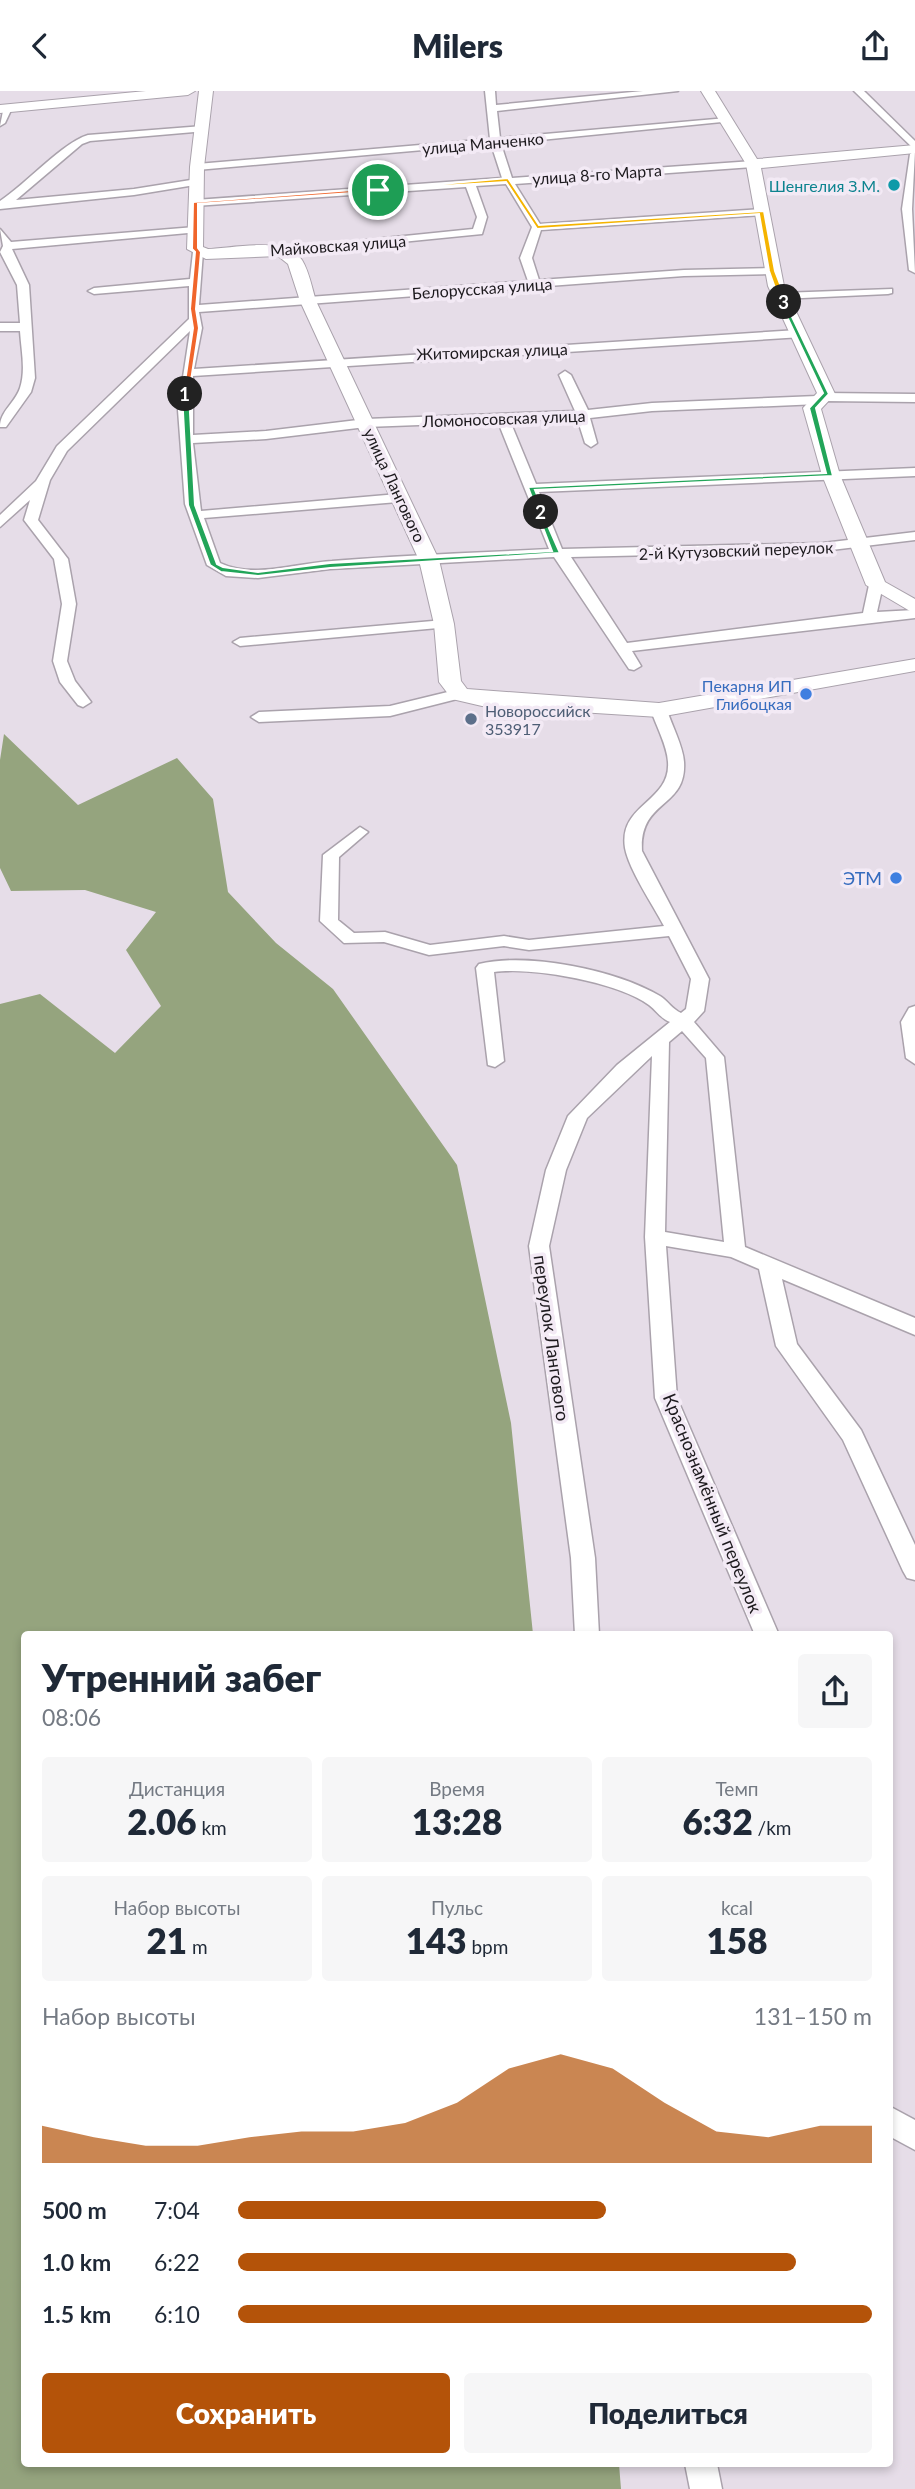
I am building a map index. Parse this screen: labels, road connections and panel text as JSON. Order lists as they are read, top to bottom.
{
  "streets": {
    "street": [
      "улица Манченко",
      "улица 8-го Марта",
      "Майковская улица",
      "Белорусская улица",
      "Житомирская улица",
      "Ломоносовская улица",
      "улица Лангового",
      "2-й Кутузовский переулок",
      "переулок Лангового",
      "Краснознамённый переулок"
    ]
  },
  "crossings": [
    ["улица 8-го Марта", "Майковская улица"],
    ["Майковская улица", "улица Лангового"],
    ["Белорусская улица", "улица Лангового"],
    ["Житомирская улица", "улица Лангового"],
    ["Ломоносовская улица", "улица Лангового"],
    ["улица Лангового", "2-й Кутузовский переулок"],
    ["переулок Лангового", "Краснознамённый переулок"]
  ],
  "places": [
    "Шенгелия З.М.",
    "Пекарня ИП Глибоцкая",
    "Новороссийск 353917",
    "ЭТМ"
  ],
  "page": {
    "header": "Milers",
    "pins": ["3", "1", "2"],
    "heading": ["Утренний забег", "08:06"],
    "stats": [
      ["Дистанция", "2.06 km"],
      ["Время", "13:28"],
      ["Темп", "6:32 /km"],
      ["Набор высоты", "21 m"],
      ["Пульс", "143 bpm"],
      ["kcal", "158"]
    ],
    "chart": ["Набор высоты", "131–150 m"],
    "list": [
      {
        "name": "500 m",
        "note": "7:04"
      },
      {
        "name": "1.0 km",
        "note": "6:22"
      },
      {
        "name": "1.5 km",
        "note": "6:10"
      }
    ],
    "buttons": ["Сохранить", "Поделиться"]
  }
}
